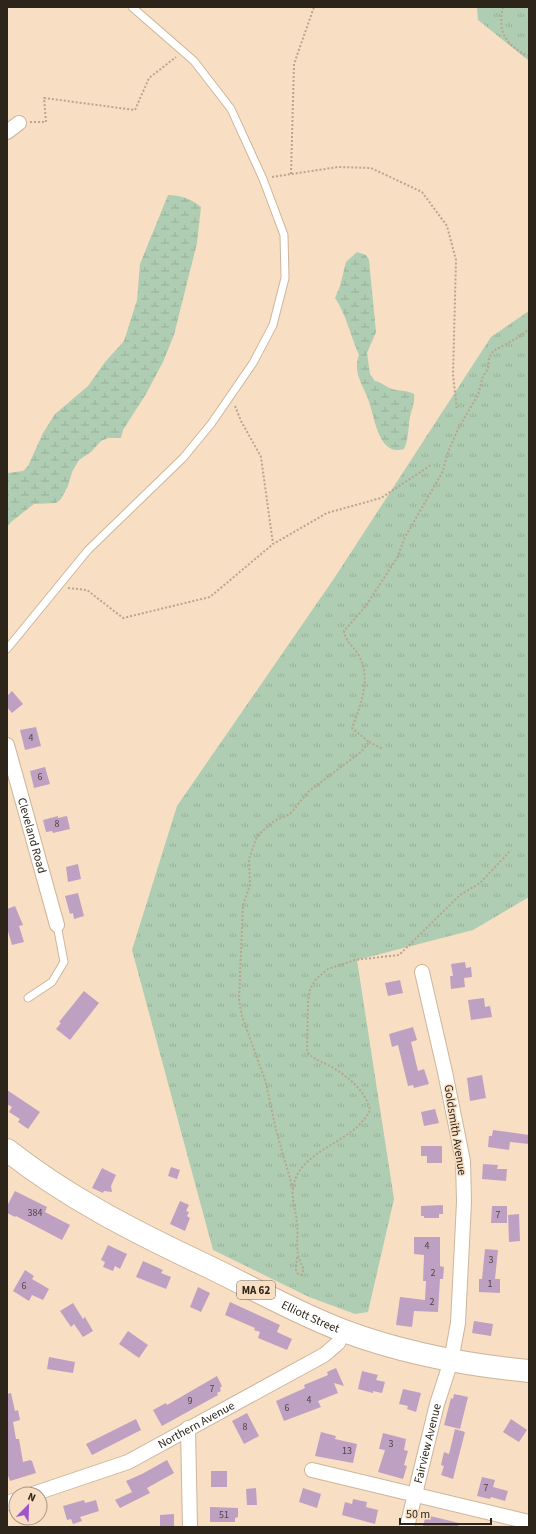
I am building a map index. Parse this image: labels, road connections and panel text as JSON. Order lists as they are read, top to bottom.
{
  "streets": {
    "main road": ["MA 62", "Elliott Street"],
    "street": [
      "Cleveland Road",
      "Goldsmith Avenue",
      "Northern Avenue",
      "Fairview Avenue"
    ]
  },
  "crossings": [
    ["Goldsmith Avenue", "Elliott Street"],
    ["Goldsmith Avenue", "Fairview Avenue"],
    ["Elliott Street", "Northern Avenue"],
    ["Elliott Street", "Fairview Avenue"]
  ],
  "house_numbers": [
    "4",
    "6",
    "8",
    "384",
    "7",
    "4",
    "3",
    "2",
    "1",
    "6",
    "2",
    "7",
    "4",
    "9",
    "6",
    "8",
    "3",
    "13",
    "7",
    "51"
  ],
  "scale_bar": "50 m",
  "north": "top right"
}
